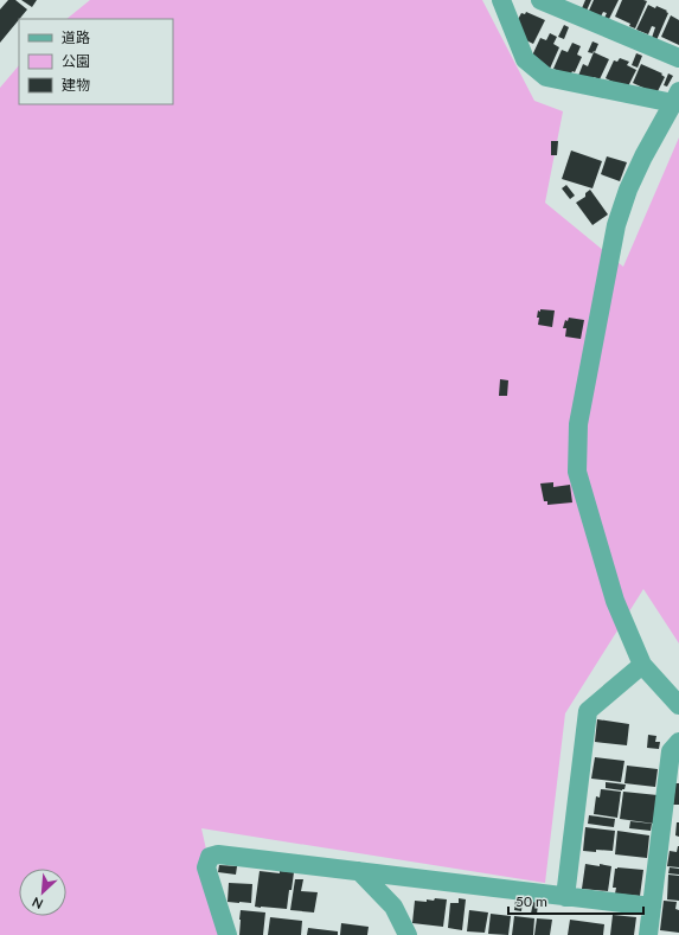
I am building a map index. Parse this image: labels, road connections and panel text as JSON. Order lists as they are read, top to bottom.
{
  "legend": ["道路", "公園", "建物"],
  "scale_bar": "50 m",
  "north": "bottom left"
}
